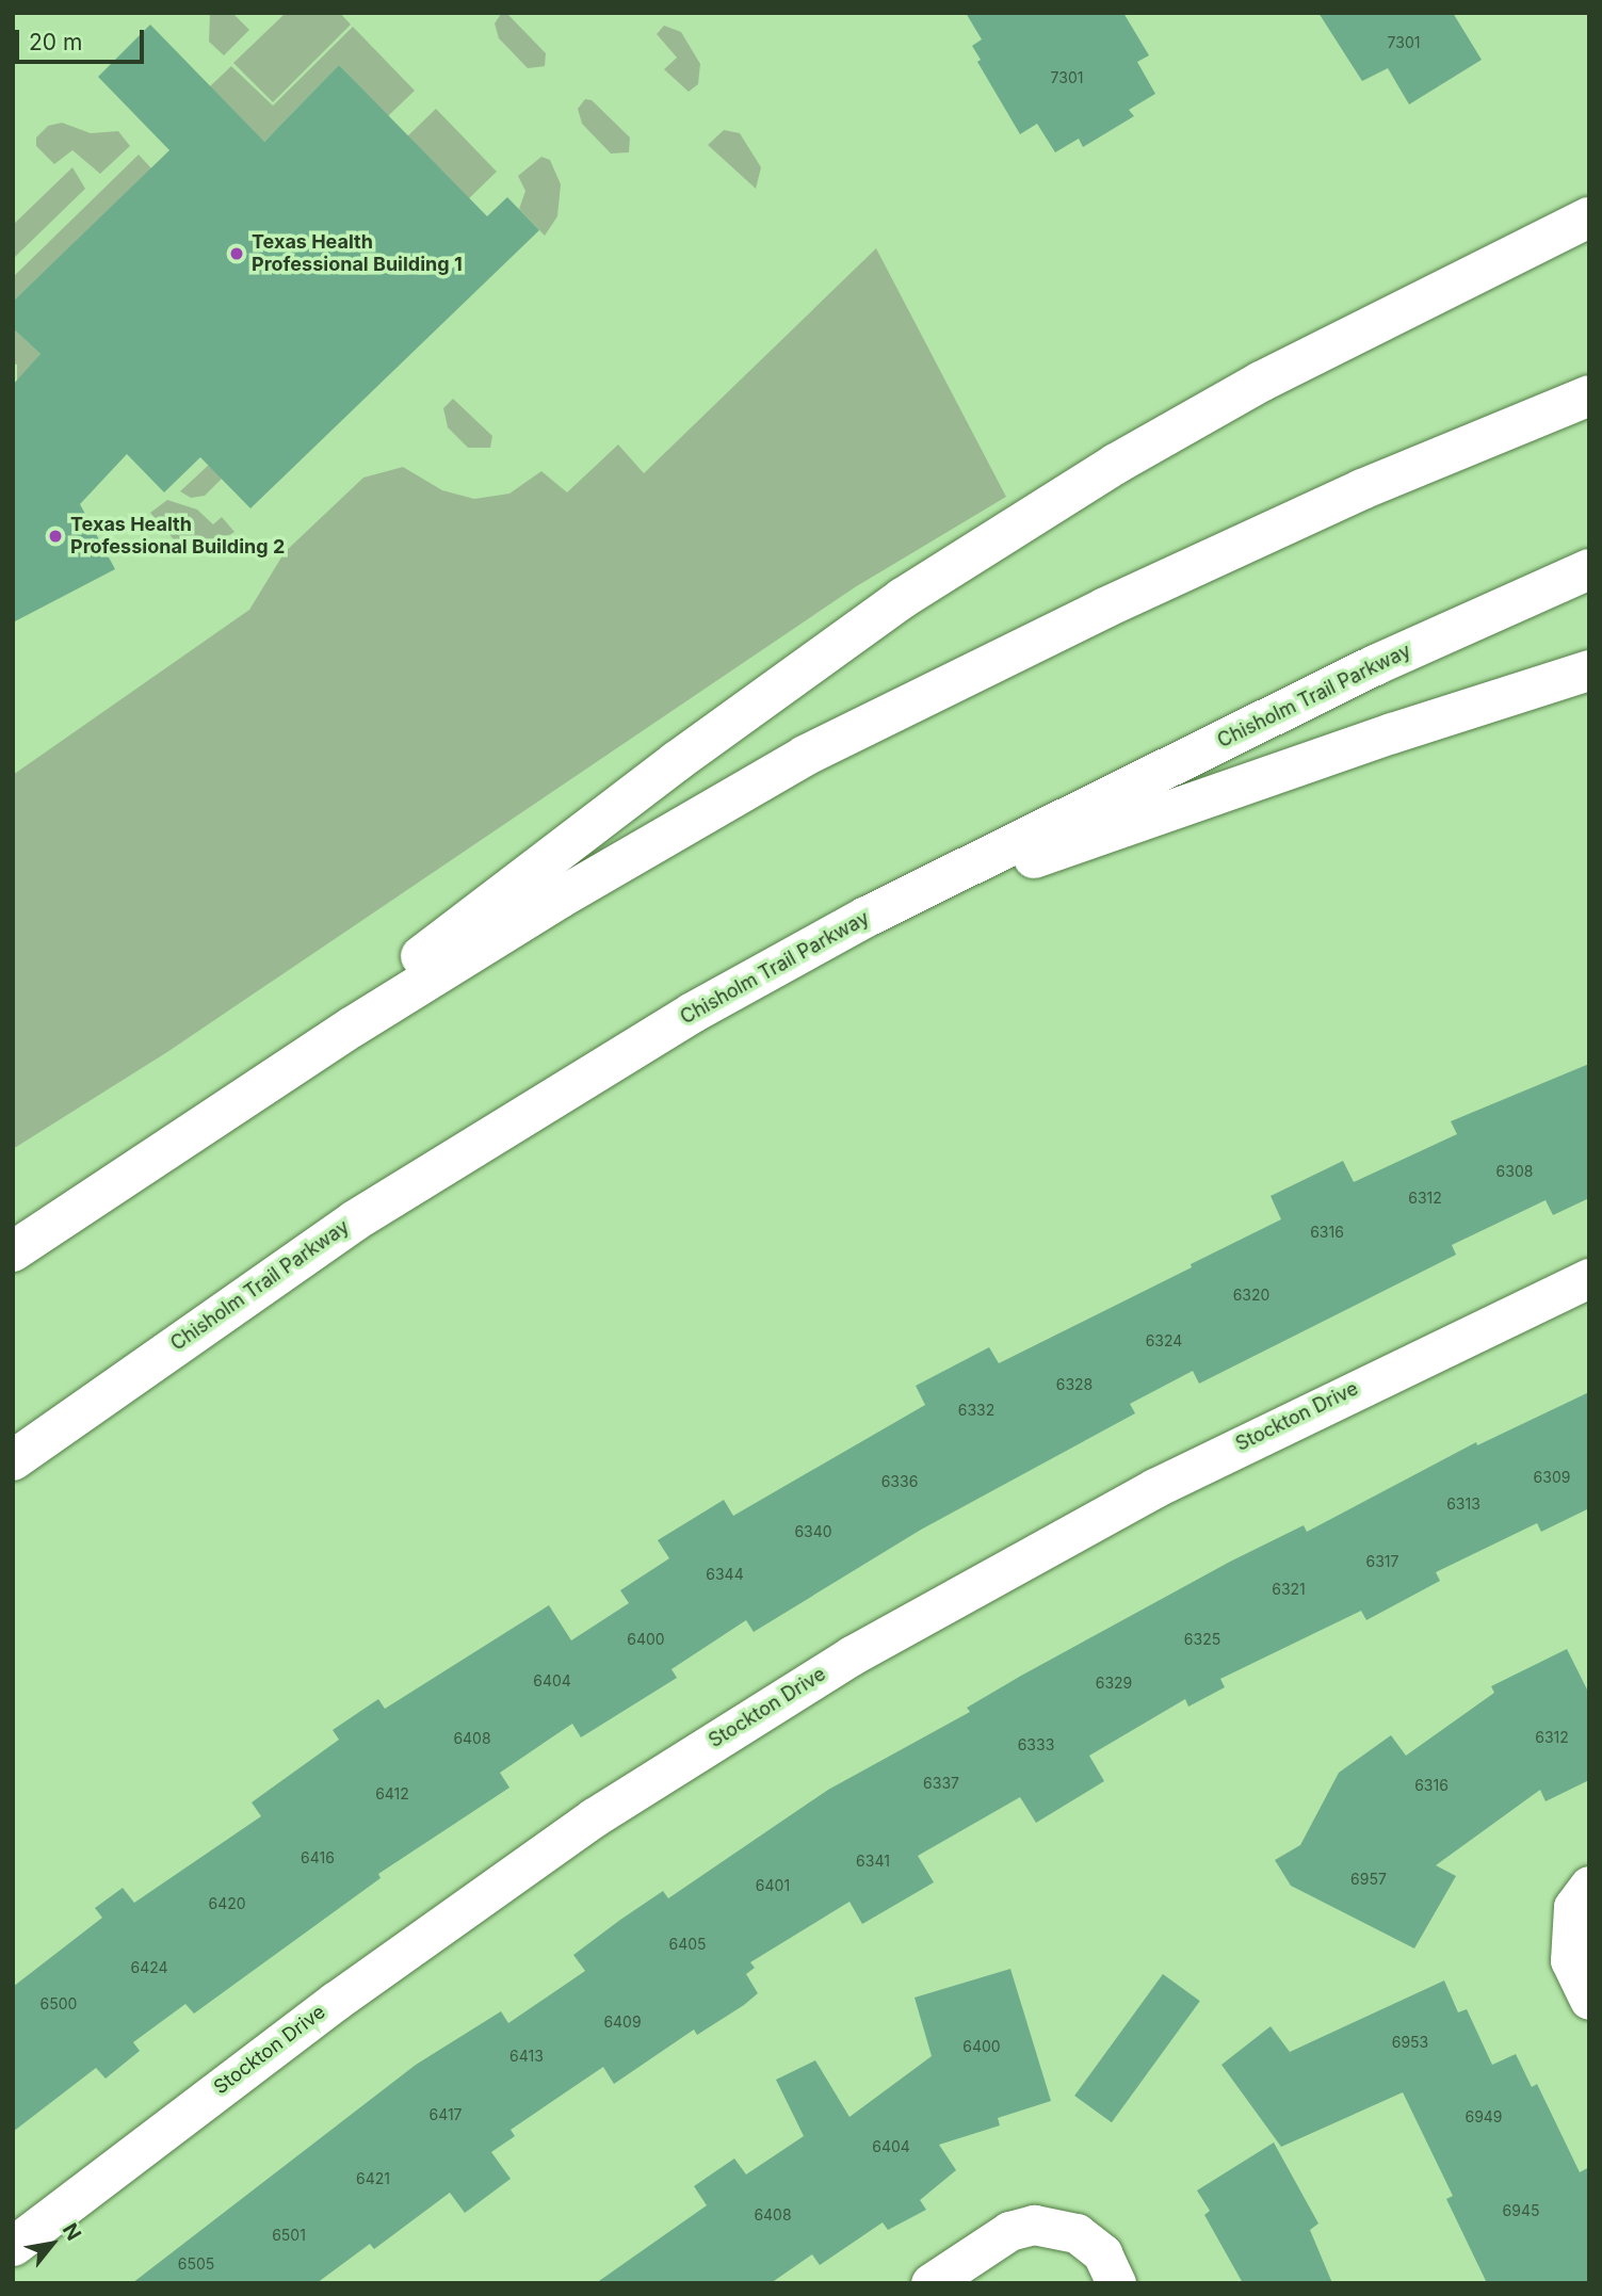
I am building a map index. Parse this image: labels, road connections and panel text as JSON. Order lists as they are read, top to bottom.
{
  "streets": {
    "highway": ["Chisholm Trail Parkway"],
    "street": ["Stockton Drive"]
  },
  "places": ["Texas Health Professional Building 1", "Texas Health Professional Building 2"],
  "house_numbers": [
    "7301",
    "7301",
    "6308",
    "6312",
    "6316",
    "6320",
    "6324",
    "6328",
    "6332",
    "6309",
    "6336",
    "6313",
    "6340",
    "6317",
    "6344",
    "6321",
    "6400",
    "6325",
    "6404",
    "6329",
    "6312",
    "6408",
    "6333",
    "6337",
    "6316",
    "6412",
    "6416",
    "6341",
    "6957",
    "6401",
    "6420",
    "6405",
    "6424",
    "6500",
    "6409",
    "6953",
    "6400",
    "6413",
    "6417",
    "6949",
    "6404",
    "6421",
    "6945",
    "6408",
    "6501",
    "6505"
  ],
  "scale_bar": "20 m",
  "north": "top right"
}
